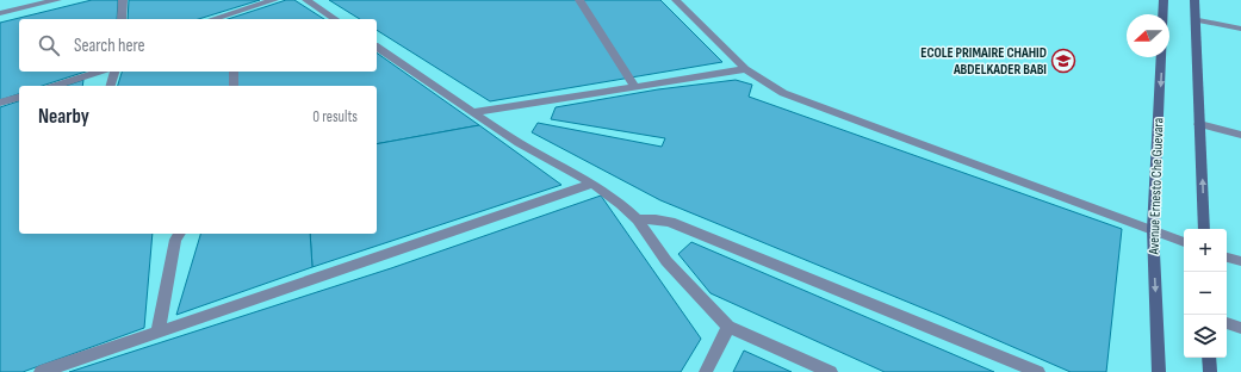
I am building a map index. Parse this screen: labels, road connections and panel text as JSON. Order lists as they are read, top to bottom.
{
  "streets": {
    "main road": ["Avenue Ernesto Che Guevara"]
  },
  "places": {
    "school or university": ["ECOLE PRIMAIRE CHAHID ABDELKADER BABI"]
  },
  "north": "left",
  "page": {
    "search": "Search here",
    "heading": ["Nearby", "0 results"],
    "map_buttons": ["+", "−"]
  }
}
